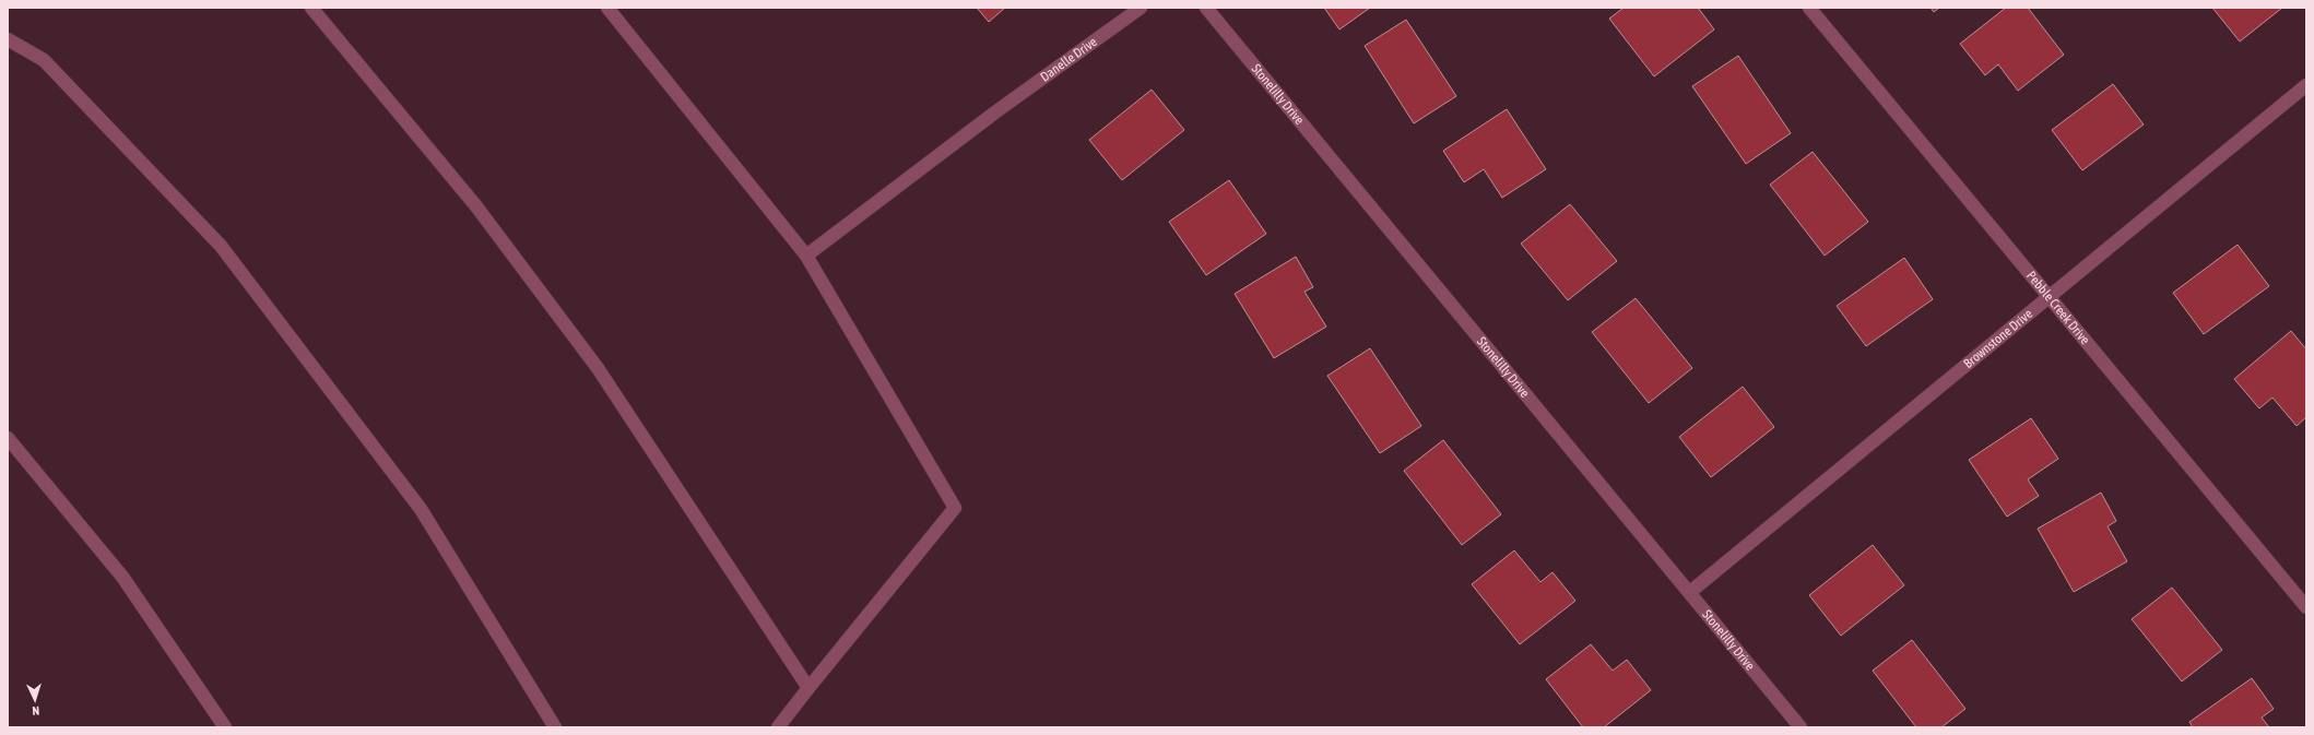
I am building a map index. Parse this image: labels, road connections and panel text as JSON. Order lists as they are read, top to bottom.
{
  "streets": {
    "street": [
      "Danelle Drive",
      "Stonelilly Drive",
      "Pebble Creek Drive",
      "Brownstone Drive"
    ]
  },
  "crossings": [
    ["Stonelilly Drive", "Brownstone Drive"],
    ["Pebble Creek Drive", "Brownstone Drive"]
  ],
  "north": "bottom"
}
